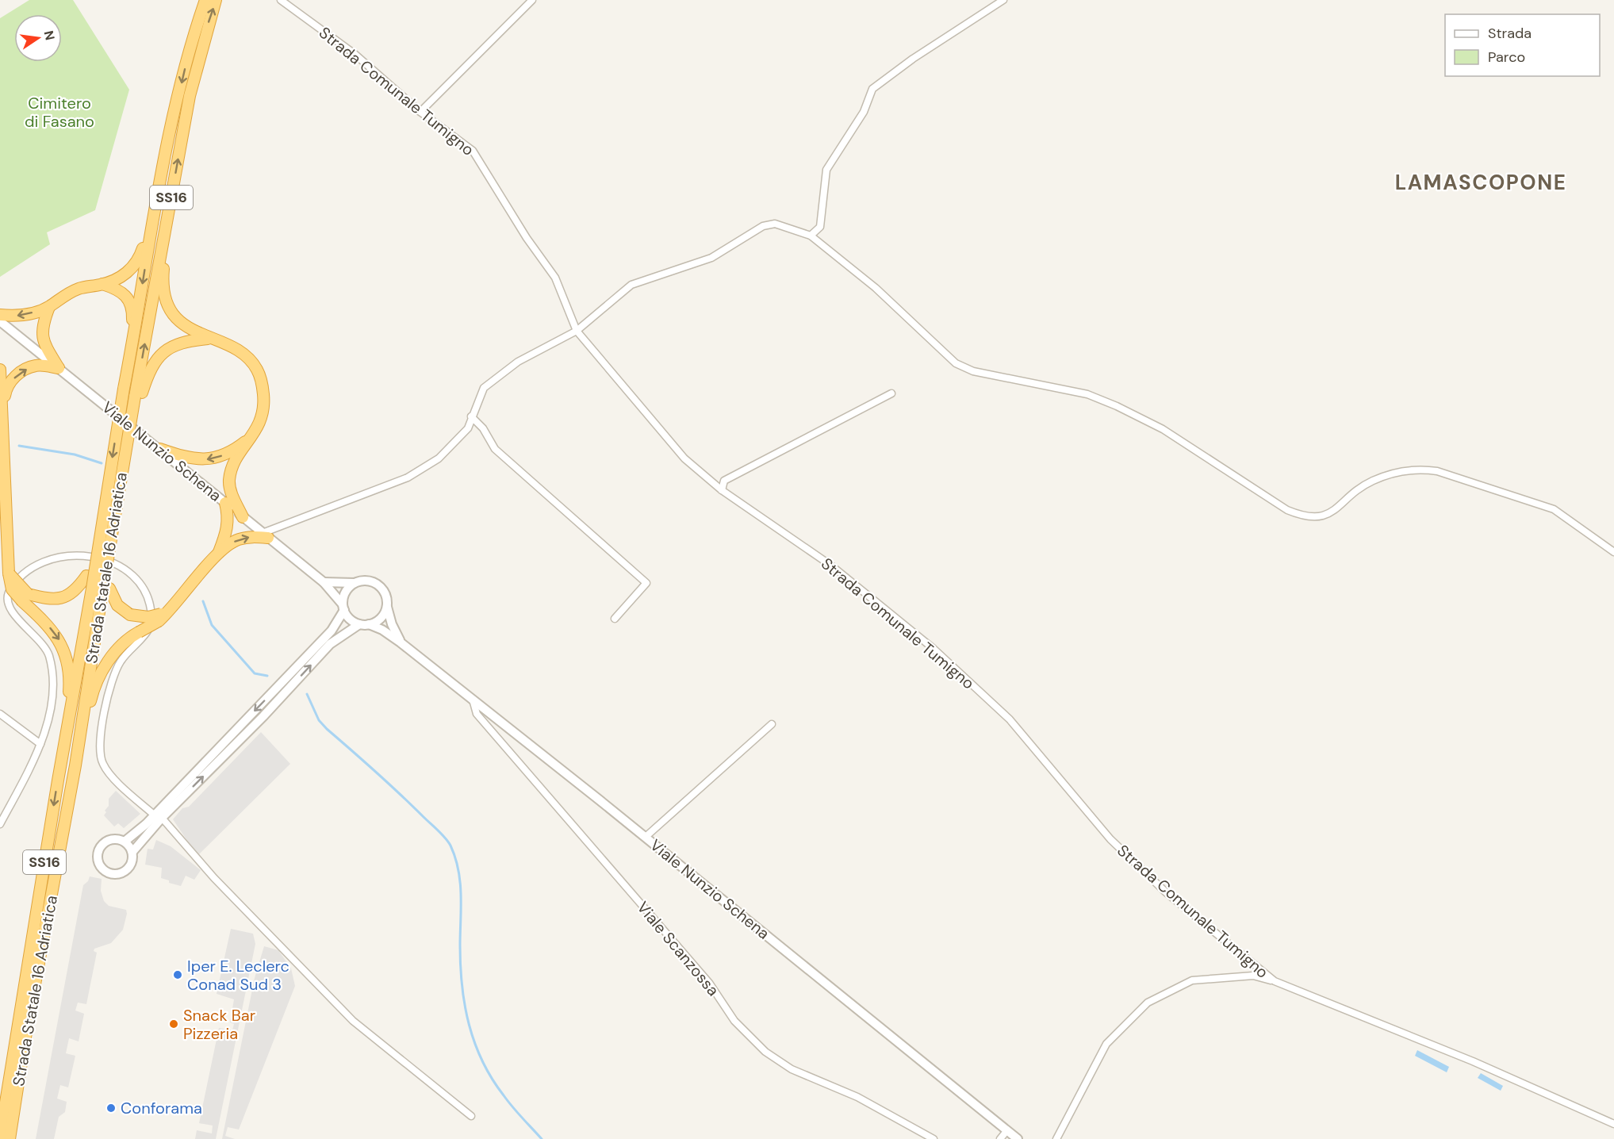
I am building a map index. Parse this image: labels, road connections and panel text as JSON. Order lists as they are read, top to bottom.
{
  "streets": {
    "highway": ["SS16", "Strada Statale 16 Adriatica"],
    "street": ["Strada Comunale Tumigno", "Viale Nunzio Schena", "Viale Scanzossa"]
  },
  "crossings": [
    ["SS16", "Strada Statale 16 Adriatica"],
    ["Viale Nunzio Schena", "Viale Scanzossa"]
  ],
  "districts": ["LAMASCOPONE"],
  "parks": ["Cimitero di Fasano"],
  "places": ["Iper E. Leclerc Conad Sud 3", "Snack Bar Pizzeria", "Conforama"],
  "legend": ["Strada", "Parco"],
  "north": "right"
}
